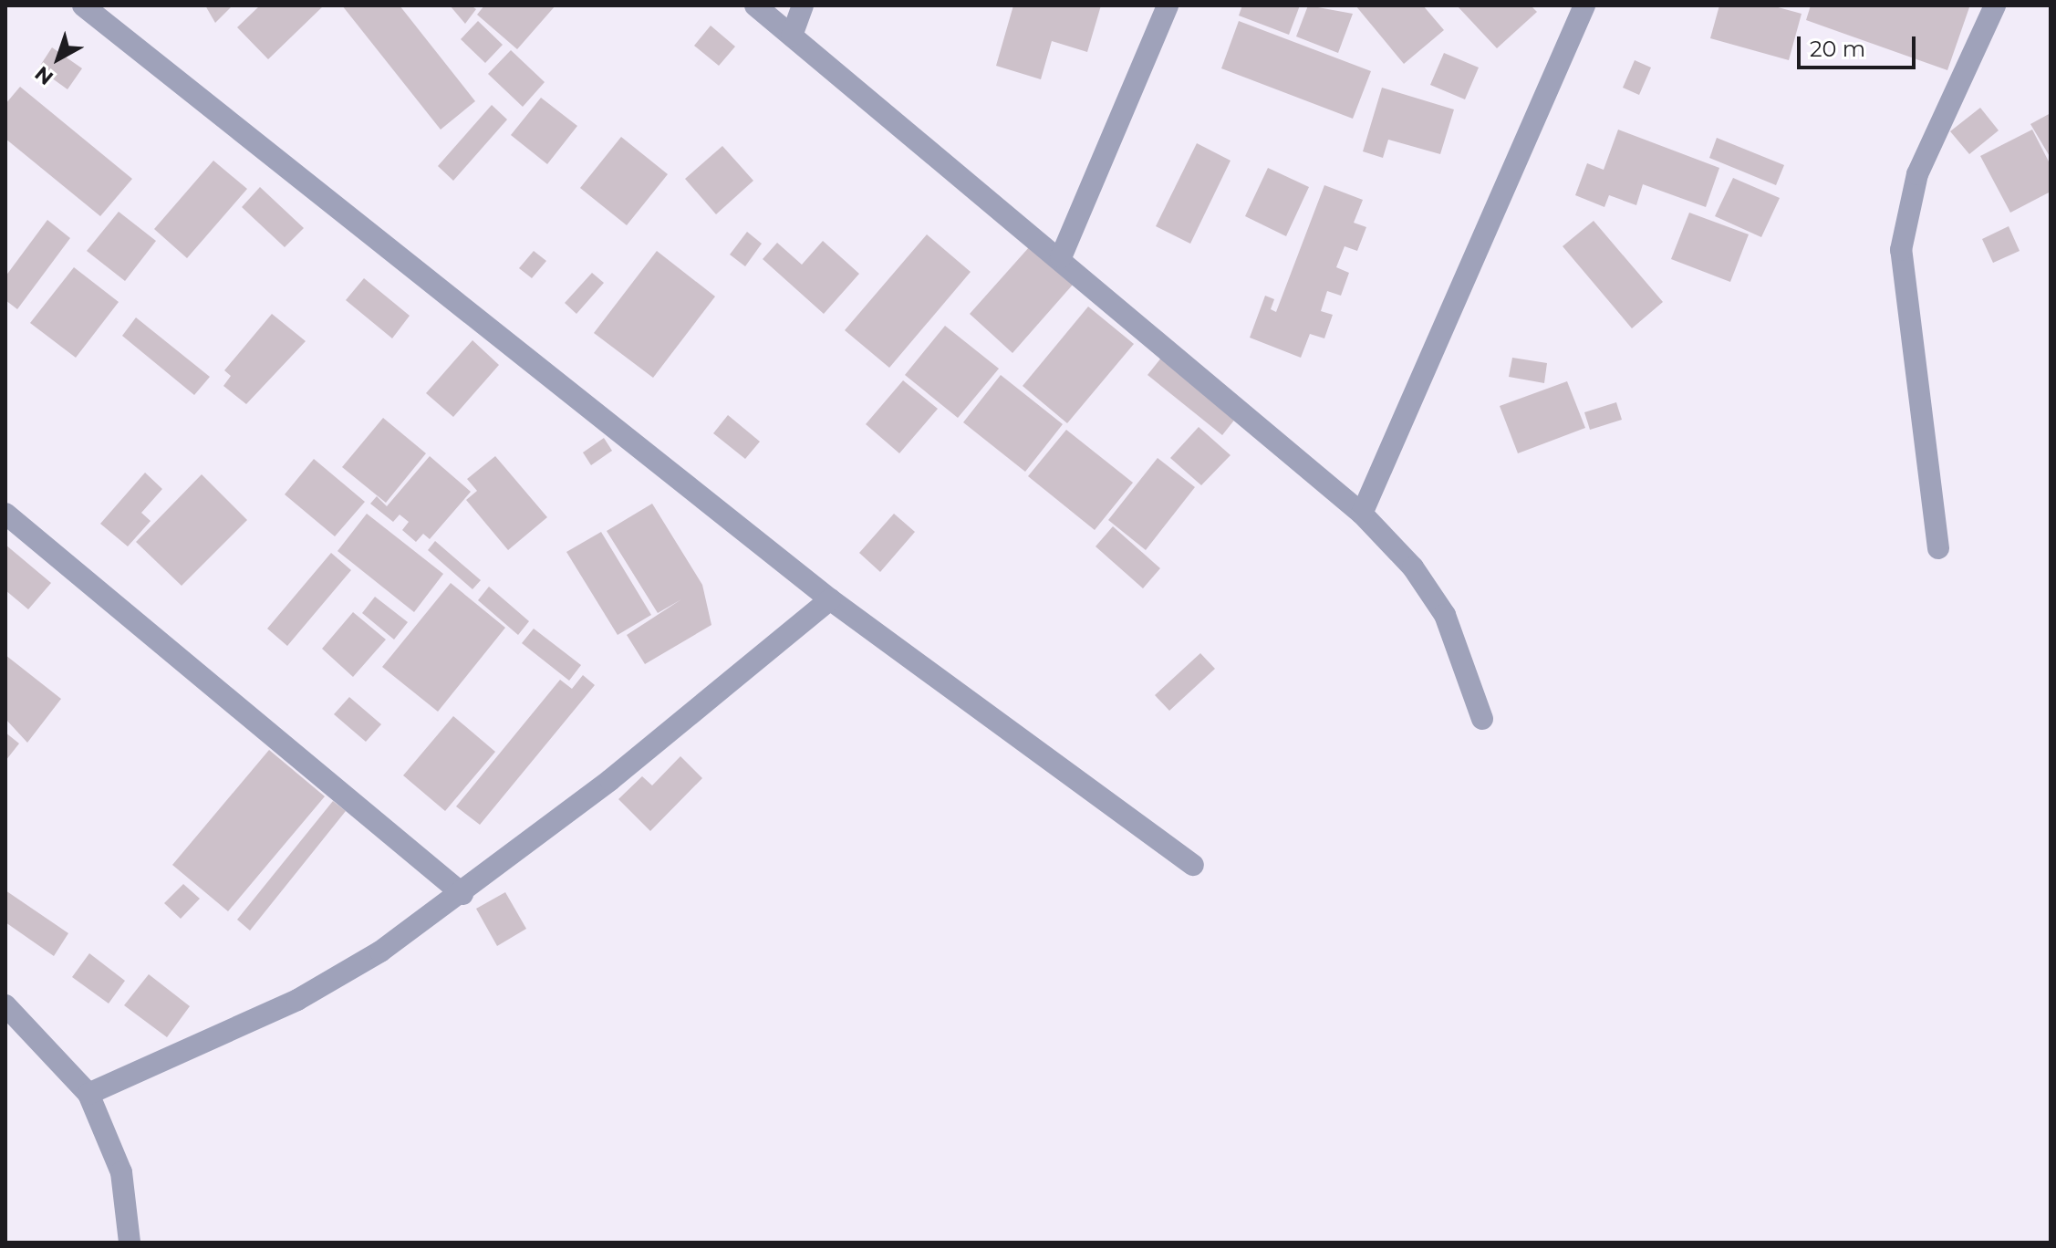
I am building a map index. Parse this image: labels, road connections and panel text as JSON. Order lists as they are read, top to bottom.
{
  "scale_bar": "20 m",
  "north": "bottom left"
}
